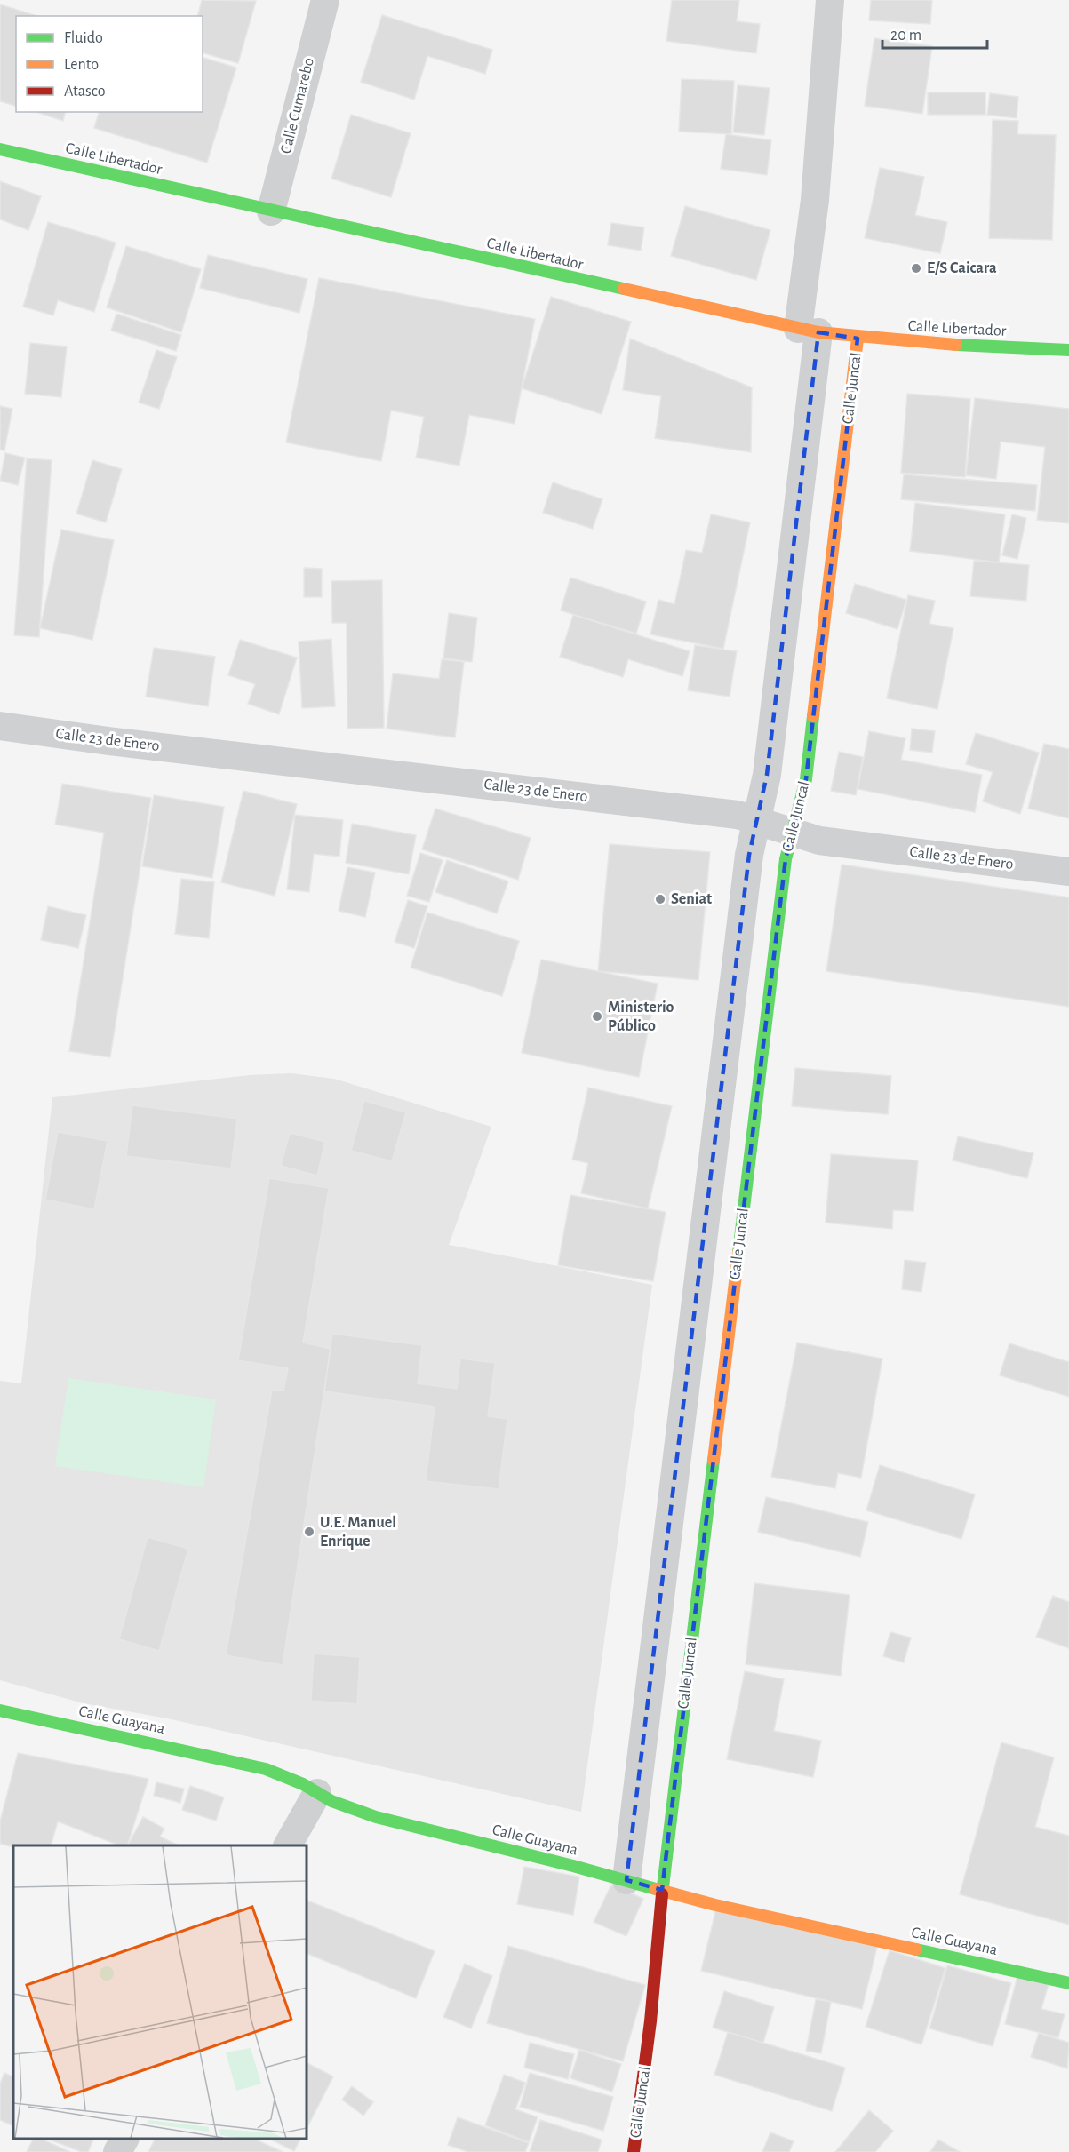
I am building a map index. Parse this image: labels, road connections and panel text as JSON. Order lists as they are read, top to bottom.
{
  "streets": {
    "street": [
      "Calle Cumarebo",
      "Calle Libertador",
      "Calle Juncal",
      "Calle 23 de Enero",
      "Calle Guayana"
    ]
  },
  "crossings": [
    ["Calle Cumarebo", "Calle Libertador"],
    ["Calle Libertador", "Calle Juncal"],
    ["Calle Juncal", "Calle 23 de Enero"],
    ["Calle Juncal", "Calle Guayana"]
  ],
  "places": [
    "E/S Caicara",
    "Seniat",
    "Ministerio Público",
    "U.E. Manuel Enrique"
  ],
  "legend": ["Fluido", "Lento", "Atasco"],
  "scale_bar": "20 m"
}
